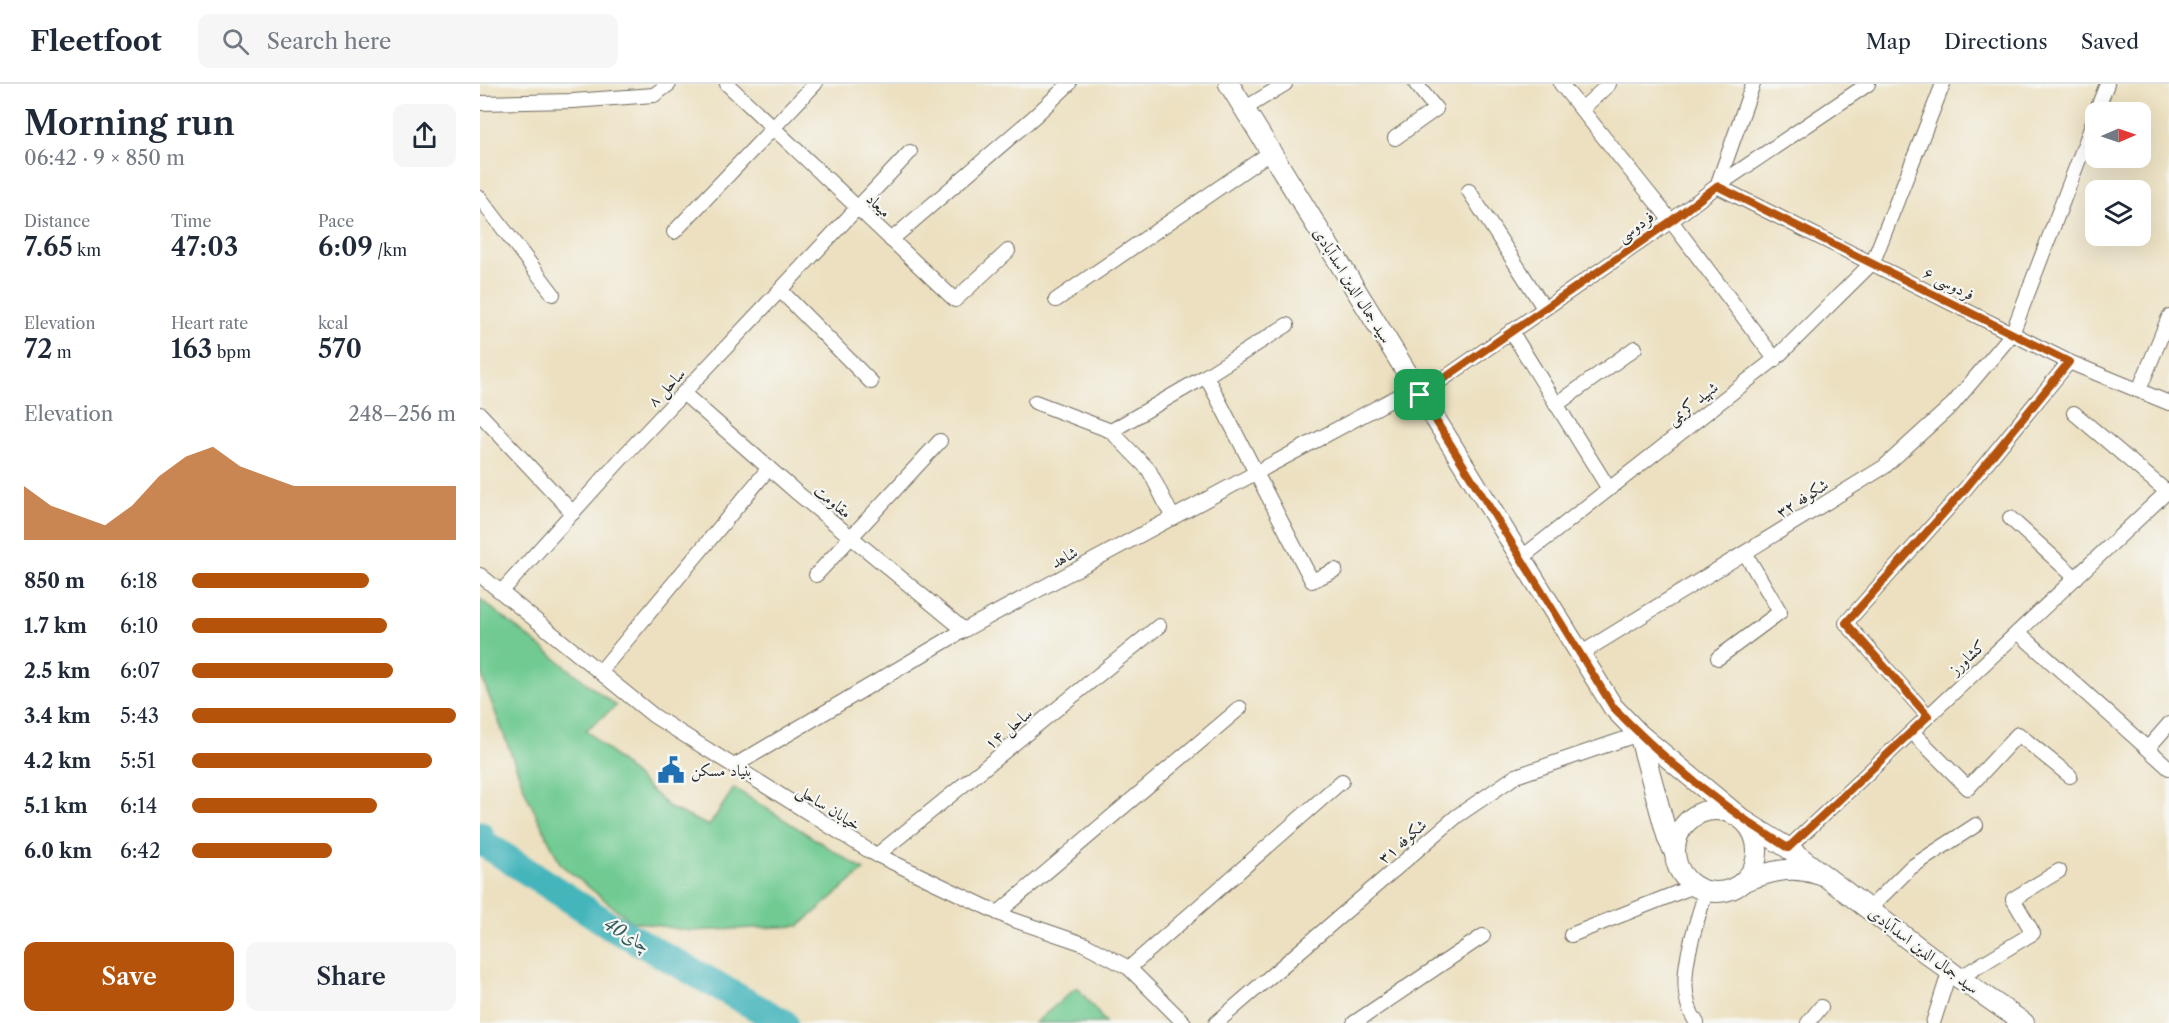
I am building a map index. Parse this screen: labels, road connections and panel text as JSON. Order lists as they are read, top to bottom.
{
  "streets": {
    "main road": ["سید جمال الدین اسدآبادی"],
    "street": [
      "میعاد",
      "فردوسی",
      "فردوسی ۶",
      "ساحل ۸",
      "شهید کریمی",
      "شکوفه ۳۲",
      "مقاومت",
      "شاهد",
      "کشاورز",
      "ساحل ۱۴",
      "خیابان ساحلی",
      "شکوفه ۳۱"
    ]
  },
  "crossings": [
    ["میعاد", "ساحل ۸"],
    ["فردوسی", "فردوسی ۶"],
    ["فردوسی", "سید جمال الدین اسدآبادی"],
    ["فردوسی", "شاهد"],
    ["فردوسی ۶", "شهید کریمی"],
    ["فردوسی ۶", "شکوفه ۳۲"],
    ["سید جمال الدین اسدآبادی", "شهید کریمی"],
    ["سید جمال الدین اسدآبادی", "شکوفه ۳۲"],
    ["سید جمال الدین اسدآبادی", "شاهد"],
    ["سید جمال الدین اسدآبادی", "کشاورز"],
    ["سید جمال الدین اسدآبادی", "شکوفه ۳۱"],
    ["ساحل ۸", "مقاومت"],
    ["ساحل ۸", "خیابان ساحلی"],
    ["مقاومت", "شاهد"],
    ["شاهد", "خیابان ساحلی"],
    ["ساحل ۱۴", "خیابان ساحلی"]
  ],
  "water": ["40چای"],
  "places": {
    "public building": ["بنیاد مسکن"]
  },
  "north": "right",
  "page": {
    "header": "Fleetfoot",
    "search": "Search here",
    "nav": ["Map", "Directions", "Saved"],
    "heading": ["Morning run", "06:42 · 9 × 850 m"],
    "stats": [
      ["Distance", "7.65 km"],
      ["Time", "47:03"],
      ["Pace", "6:09 /km"],
      ["Elevation", "72 m"],
      ["Heart rate", "163 bpm"],
      ["kcal", "570"]
    ],
    "chart": ["Elevation", "248–256 m"],
    "list": [
      {
        "name": "850 m",
        "note": "6:18"
      },
      {
        "name": "1.7 km",
        "note": "6:10"
      },
      {
        "name": "2.5 km",
        "note": "6:07"
      },
      {
        "name": "3.4 km",
        "note": "5:43"
      },
      {
        "name": "4.2 km",
        "note": "5:51"
      },
      {
        "name": "5.1 km",
        "note": "6:14"
      },
      {
        "name": "6.0 km",
        "note": "6:42"
      }
    ],
    "buttons": ["Save", "Share"]
  }
}
